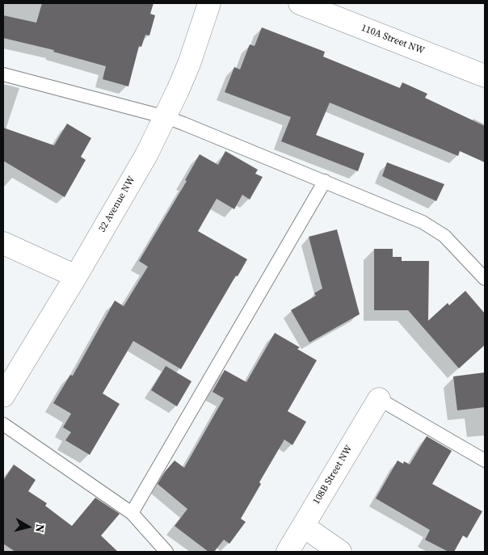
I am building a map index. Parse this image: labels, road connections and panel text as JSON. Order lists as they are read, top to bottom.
{
  "streets": {
    "street": ["110A Street NW", "32 Avenue NW", "108B Street NW"]
  },
  "north": "right"
}
